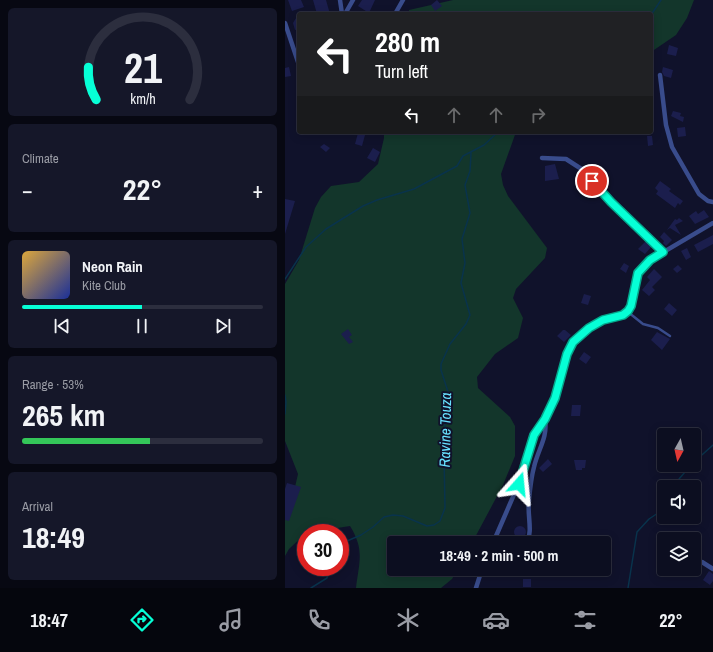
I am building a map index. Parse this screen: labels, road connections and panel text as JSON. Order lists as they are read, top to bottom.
{
  "water": ["Ravine Touza"],
  "north": "bottom",
  "page": {
    "turn": ["280 m", "Turn left"],
    "tile": [
      "Climate",
      ["Range · 53%", "265 km"],
      ["Arrival", "18:49"]
    ],
    "heat": ["−", "22°", "+"],
    "song": ["Neon Rain", "Kite Club"],
    "limit": "30",
    "trip": "18:49 · 2 min · 500 m",
    "tabs": ["18:47", "22°"],
    "gauge": ["21", "km/h"]
  }
}
